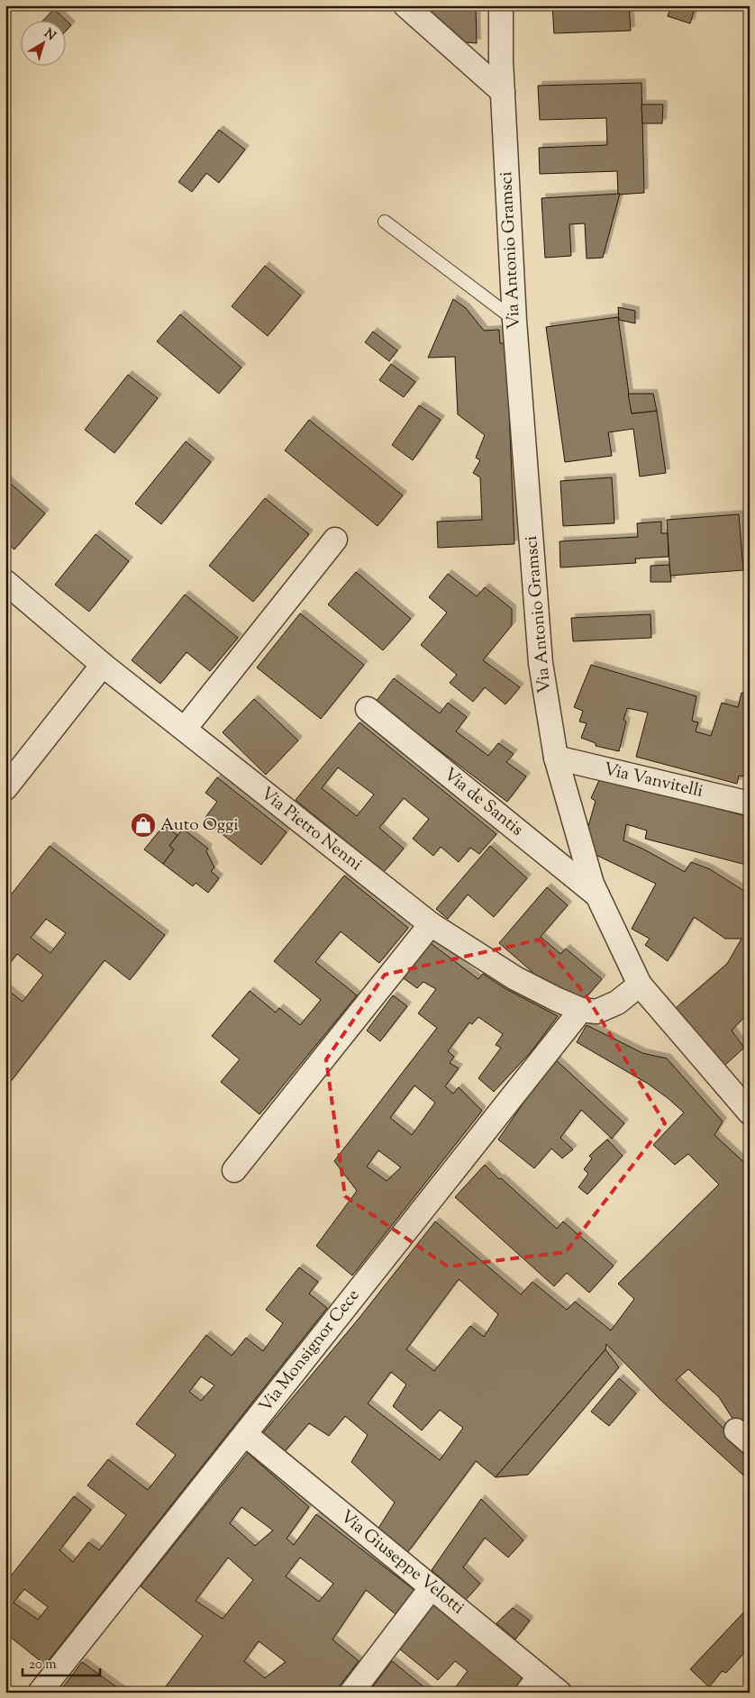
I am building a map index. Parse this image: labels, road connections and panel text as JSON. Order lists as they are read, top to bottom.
{
  "streets": {
    "street": [
      "Via Antonio Gramsci",
      "Via Vanvitelli",
      "Via de Santis",
      "Via Pietro Nenni",
      "Via Monsignor Cece",
      "Via Giuseppe Velotti"
    ]
  },
  "crossings": [
    ["Via Antonio Gramsci", "Via Vanvitelli"],
    ["Via Antonio Gramsci", "Via de Santis"],
    ["Via Antonio Gramsci", "Via Pietro Nenni"],
    ["Via Pietro Nenni", "Via Monsignor Cece"],
    ["Via Monsignor Cece", "Via Giuseppe Velotti"]
  ],
  "places": {
    "shop": ["Auto Oggi"]
  },
  "scale_bar": "20 m",
  "north": "top right"
}
